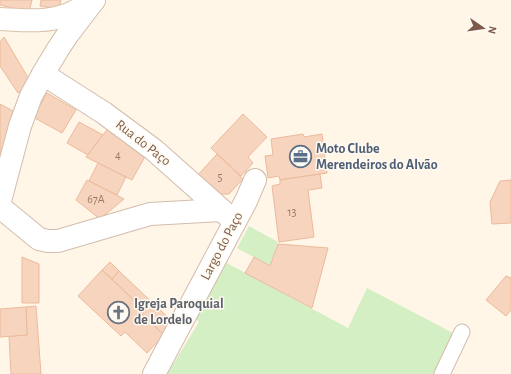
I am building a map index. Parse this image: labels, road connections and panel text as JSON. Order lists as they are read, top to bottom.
{
  "streets": {
    "street": ["Rua do Paço", "Largo do Paço"]
  },
  "crossings": [
    ["Rua do Paço", "Largo do Paço"]
  ],
  "places": {
    "office": ["Moto Clube Merendeiros do Alvão"],
    "church": ["Igreja Paroquial de Lordelo"]
  },
  "house_numbers": [
    "4",
    "5",
    "67A",
    "13"
  ],
  "north": "right"
}
